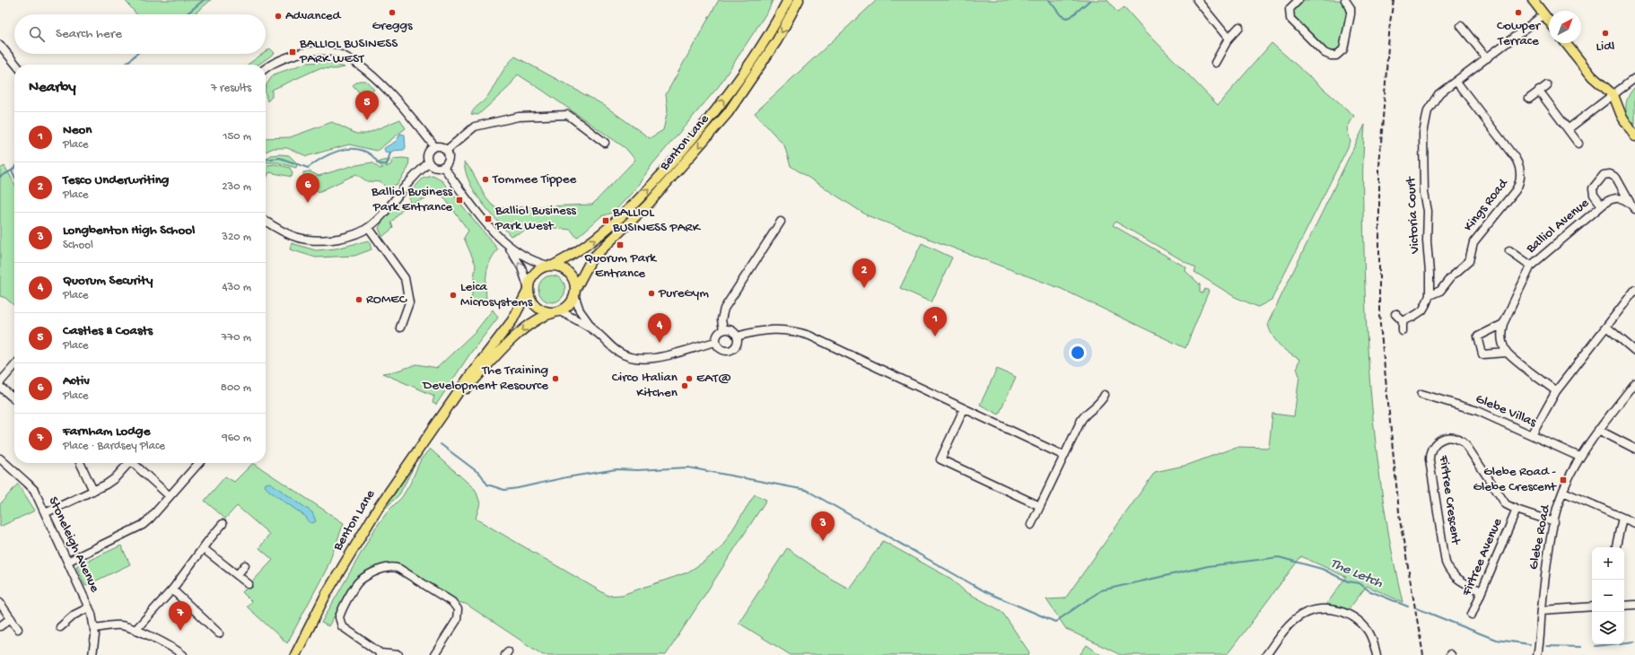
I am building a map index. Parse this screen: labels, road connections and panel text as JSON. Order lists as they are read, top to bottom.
{
  "streets": {
    "main road": ["Benton Lane"],
    "street": [
      "Kings Road",
      "Victoria Court",
      "Balliol Avenue",
      "Glebe Villas",
      "Firtree Crescent",
      "Glebe Road",
      "Stoneleigh Avenue",
      "Firtree Avenue"
    ]
  },
  "crossings": [
    ["Kings Road", "Victoria Court"],
    ["Glebe Villas", "Glebe Road"],
    ["Firtree Crescent", "Glebe Road"],
    ["Firtree Crescent", "Firtree Avenue"]
  ],
  "water": ["The Letch"],
  "places": {
    "other": [
      "Greggs",
      "Cowper Terrace",
      "Advanced",
      "Lidl",
      "Tommee Tippee",
      "PureGym",
      "Leica Microsystems",
      "ROMEC",
      "The Training Development Resource",
      "EAT@",
      "Circo Italian Kitchen"
    ],
    "transit": [
      "BALLIOL BUSINESS PARK WEST",
      "Balliol Business Park Entrance",
      "Balliol Business Park West",
      "BALLIOL BUSINESS PARK",
      "Quorum Park Entrance",
      "Glebe Road - Glebe Crescent"
    ]
  },
  "north": "top right",
  "page": {
    "search": "Search here",
    "heading": ["Nearby", "7 results"],
    "pins": [
      "5",
      "6",
      "2",
      "1",
      "4",
      "3",
      "7"
    ],
    "list": [
      {
        "mark": "1",
        "name": "Neon",
        "note": "Place",
        "value": "150 m"
      },
      {
        "mark": "2",
        "name": "Tesco Underwriting",
        "note": "Place",
        "value": "230 m"
      },
      {
        "mark": "3",
        "name": "Longbenton High School",
        "note": "School",
        "value": "320 m"
      },
      {
        "mark": "4",
        "name": "Quorum Security",
        "note": "Place",
        "value": "430 m"
      },
      {
        "mark": "5",
        "name": "Castles & Coasts",
        "note": "Place",
        "value": "770 m"
      },
      {
        "mark": "6",
        "name": "Activ",
        "note": "Place",
        "value": "800 m"
      },
      {
        "mark": "7",
        "name": "Farnham Lodge",
        "note": "Place · Bardsey Place",
        "value": "960 m"
      }
    ],
    "map_buttons": ["+", "−"]
  }
}
